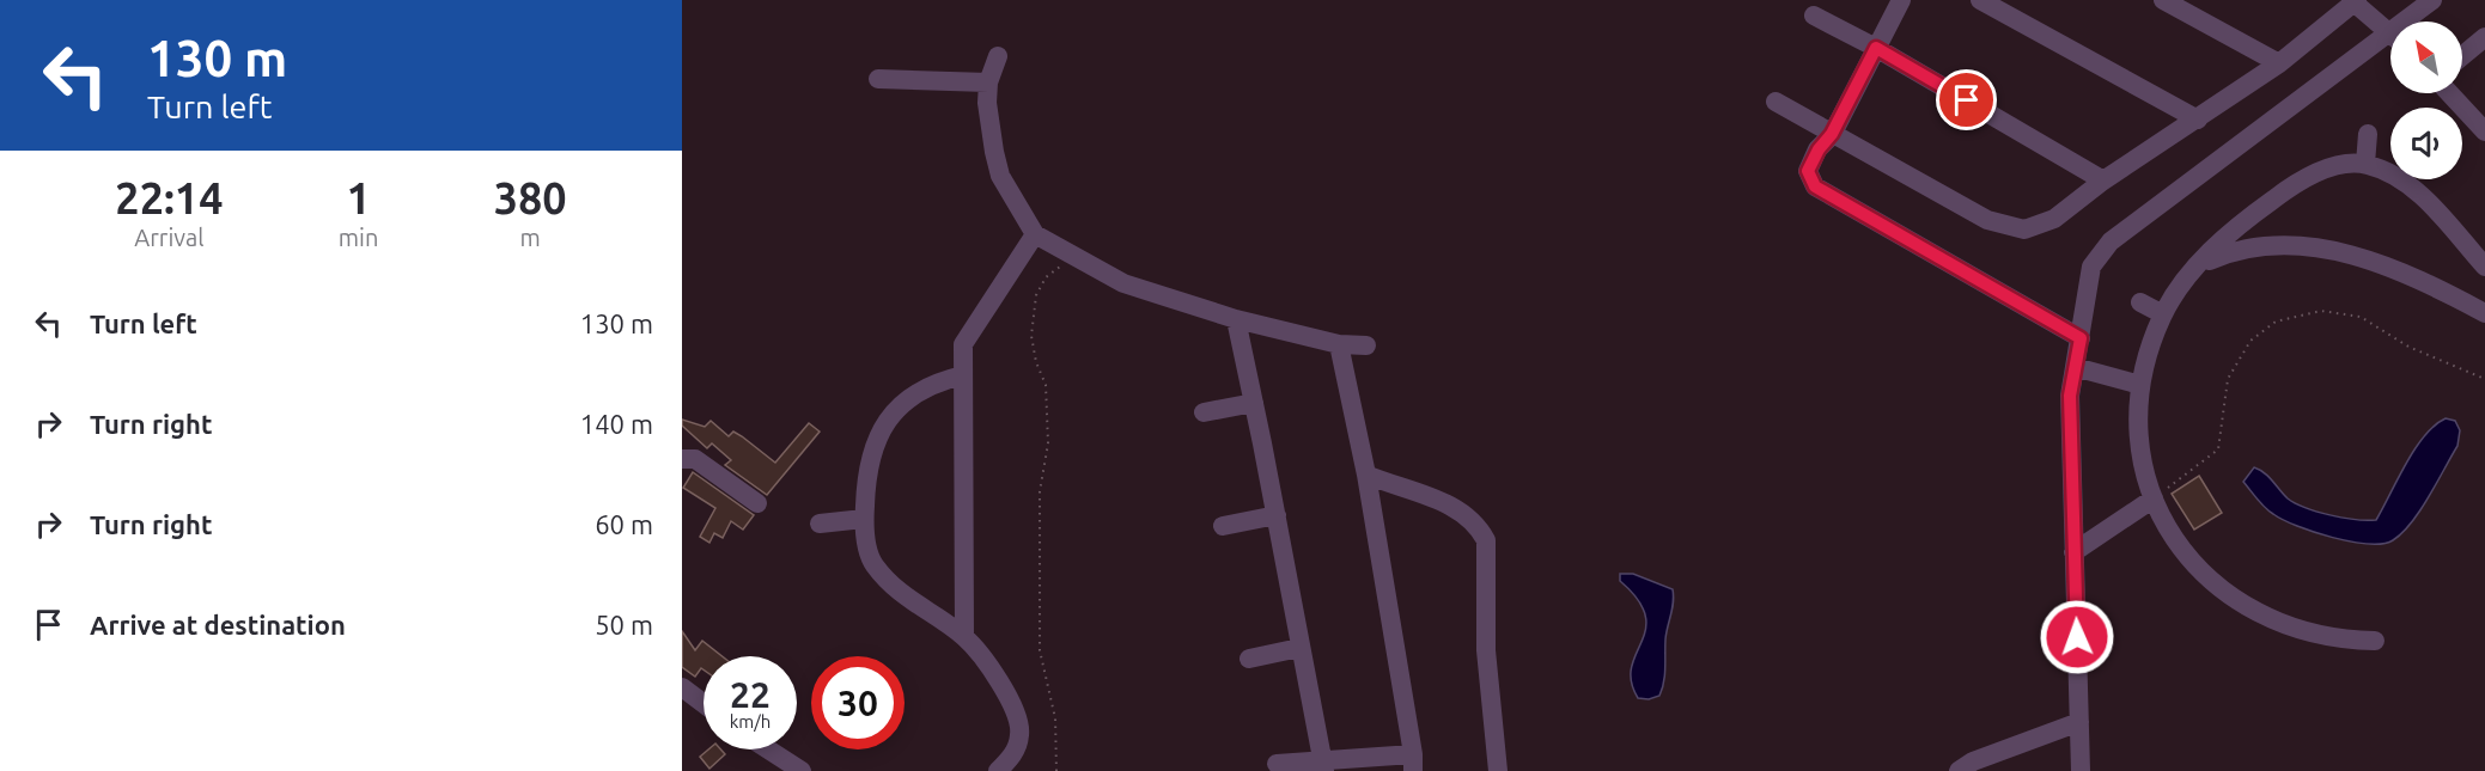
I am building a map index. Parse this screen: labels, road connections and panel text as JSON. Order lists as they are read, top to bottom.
{
  "north": "top left",
  "page": {
    "turn": ["130 m", "Turn left"],
    "eta": [
      "22:14",
      "Arrival",
      "1",
      "min",
      "380",
      "m"
    ],
    "list": [
      {
        "name": "Turn left",
        "value": "130 m"
      },
      {
        "name": "Turn right",
        "value": "140 m"
      },
      {
        "name": "Turn right",
        "value": "60 m"
      },
      {
        "name": "Arrive at destination",
        "value": "50 m"
      }
    ],
    "speed": "22 km/h",
    "limit": "30"
  }
}
